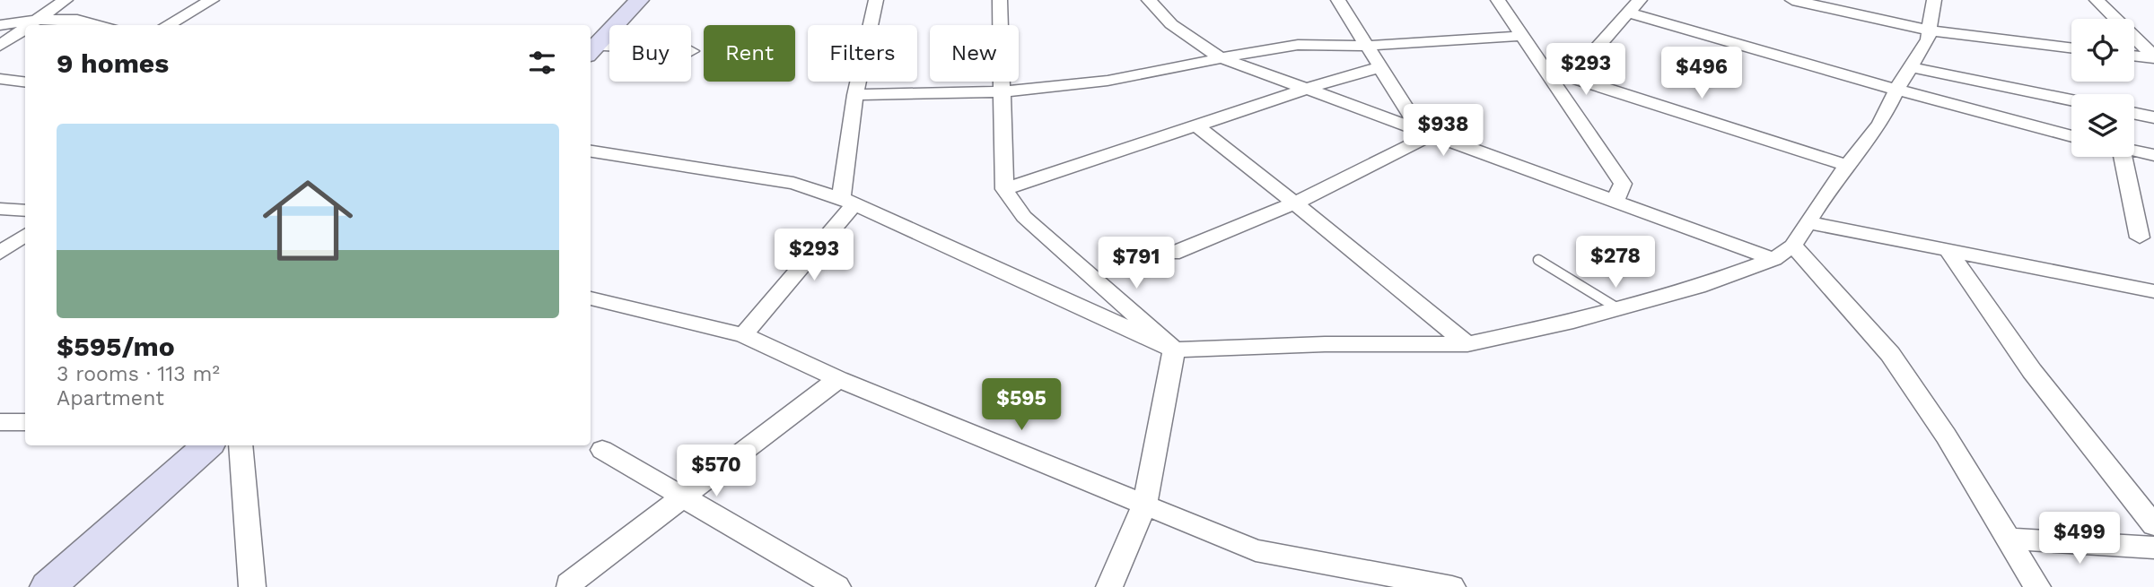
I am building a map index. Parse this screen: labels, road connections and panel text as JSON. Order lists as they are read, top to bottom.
{
  "page": {
    "chip": [
      "Buy",
      "Rent",
      "Filters",
      "New"
    ],
    "heading": "9 homes",
    "price": [
      "$293",
      "$496",
      "$938",
      "$293",
      "$278",
      "$791",
      "$595",
      "$570",
      "$499"
    ],
    "list": [
      {
        "name": "$595/mo",
        "note": "3 rooms · 113 m² · Apartment"
      }
    ]
  }
}
